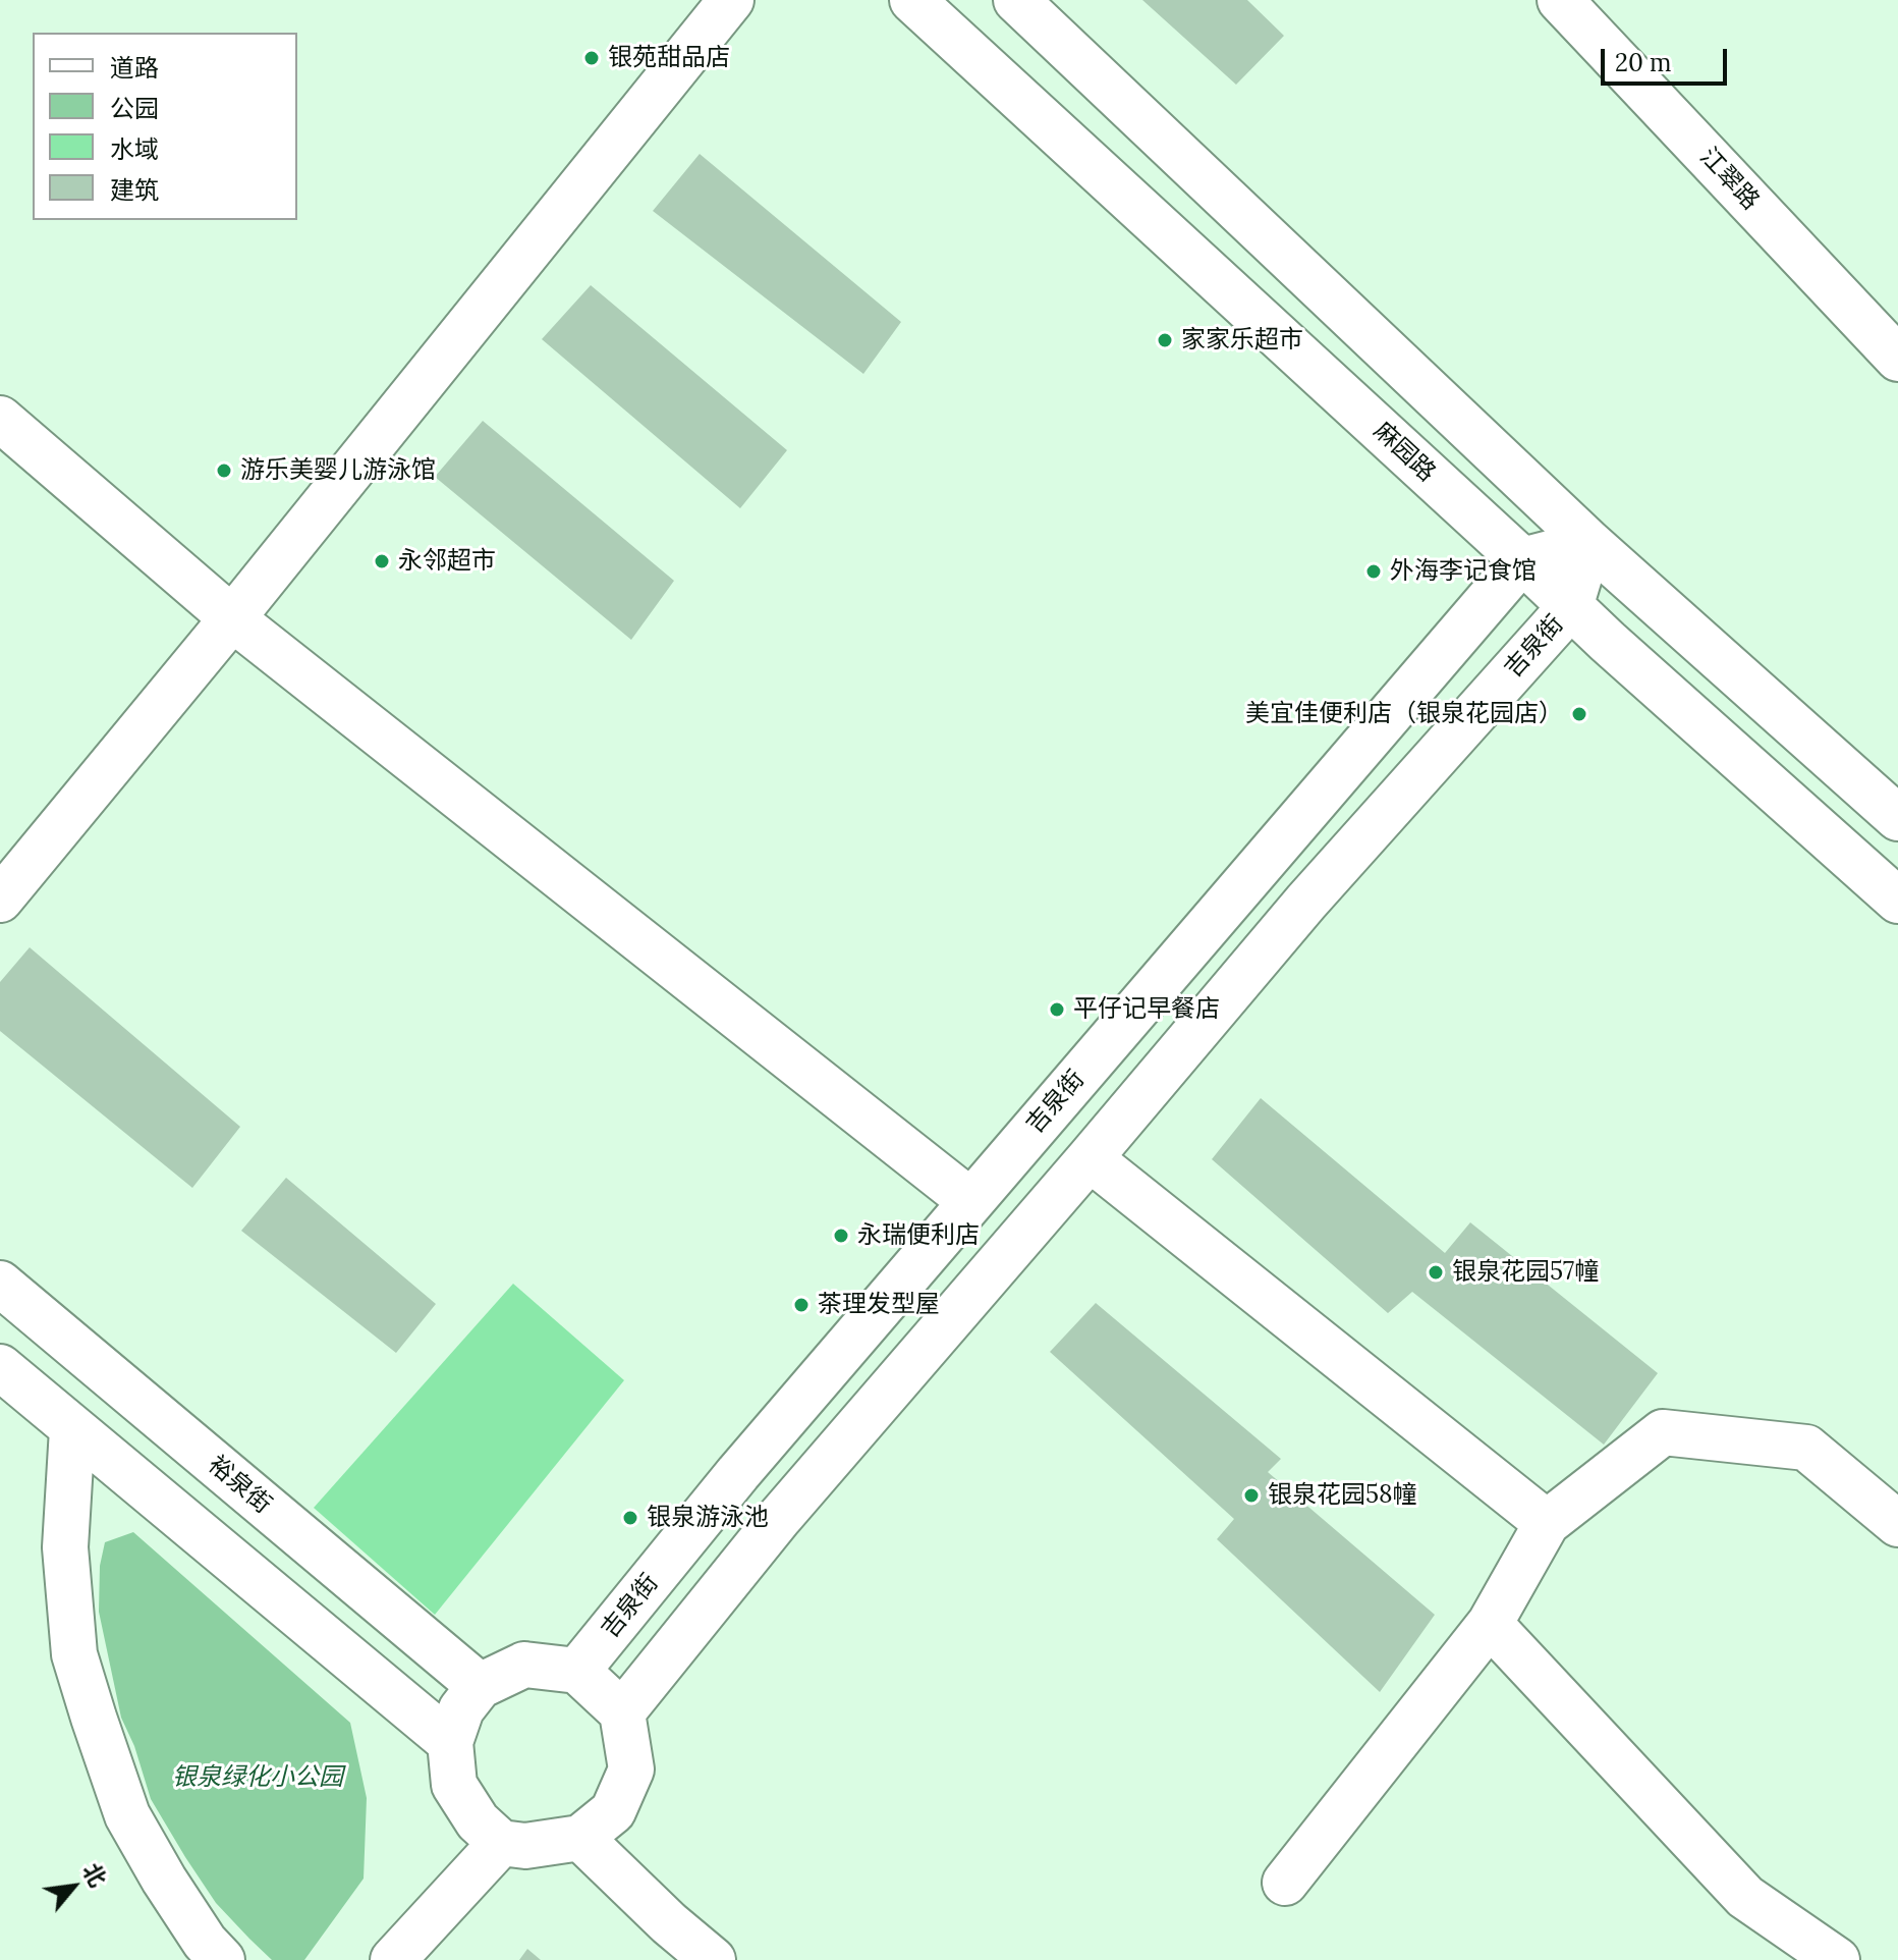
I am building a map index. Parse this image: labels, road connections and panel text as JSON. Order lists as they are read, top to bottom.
{
  "streets": {
    "street": [
      "江翠路",
      "麻园路",
      "吉泉街",
      "裕泉街"
    ]
  },
  "crossings": [
    ["麻园路", "吉泉街"],
    ["吉泉街", "裕泉街"]
  ],
  "parks": ["银泉绿化小公园"],
  "places": [
    "银苑甜品店",
    "家家乐超市",
    "游乐美婴儿游泳馆",
    "永邻超市",
    "外海李记食馆",
    "美宜佳便利店（银泉花园店）",
    "平仔记早餐店",
    "永瑞便利店",
    "银泉花园57幢",
    "茶理发型屋",
    "银泉花园58幢",
    "银泉游泳池"
  ],
  "legend": [
    "道路",
    "公园",
    "水域",
    "建筑"
  ],
  "scale_bar": "20 m",
  "north": "top right"
}
